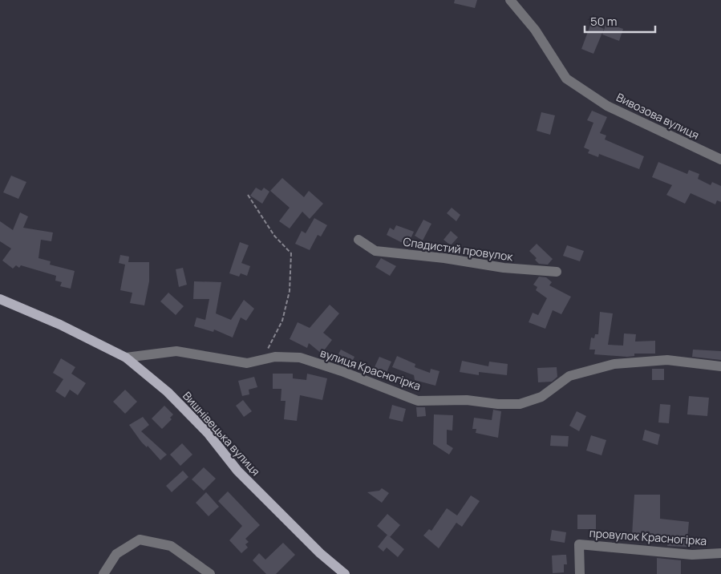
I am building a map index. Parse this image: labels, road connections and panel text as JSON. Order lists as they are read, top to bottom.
{
  "streets": {
    "main road": ["Вишнівецька вулиця"],
    "street": [
      "Вивозова вулиця",
      "Спадистий провулок",
      "вулиця Красногірка",
      "провулок Красногірка"
    ]
  },
  "crossings": [
    ["вулиця Красногірка", "Вишнівецька вулиця"]
  ],
  "scale_bar": "50 m"
}
